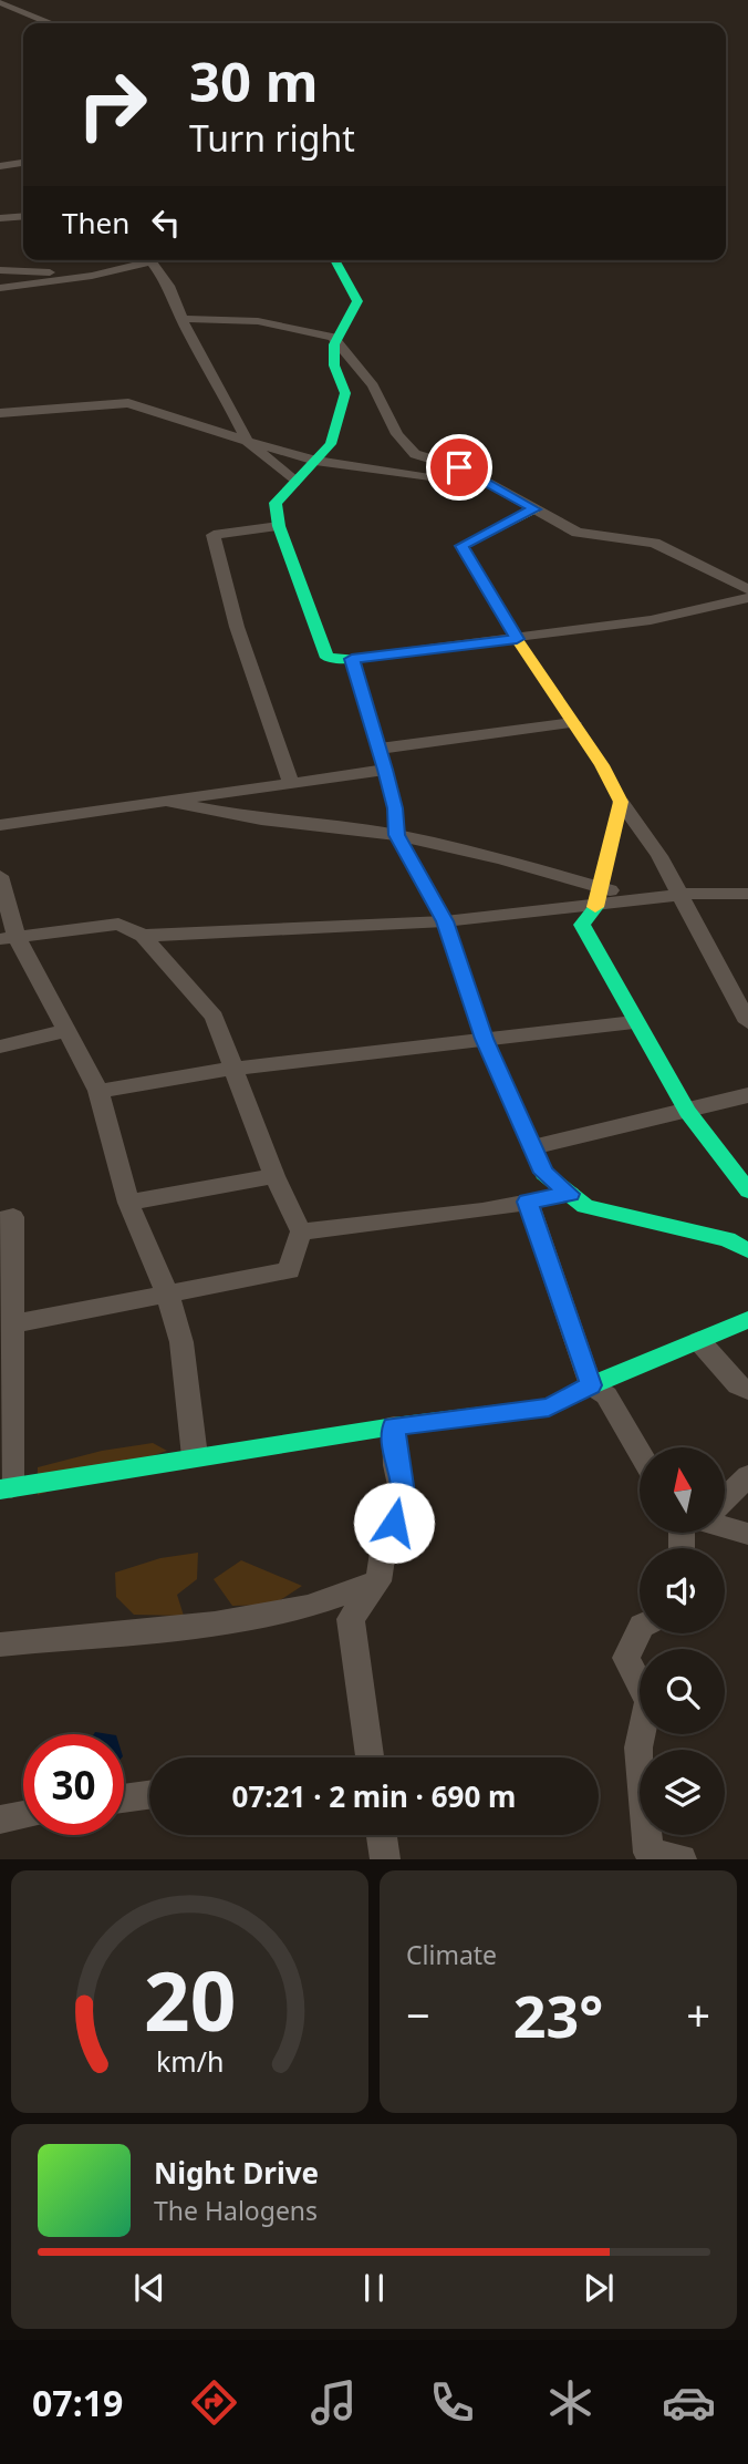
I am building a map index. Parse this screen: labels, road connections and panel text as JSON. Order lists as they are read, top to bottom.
{
  "north": "top",
  "page": {
    "turn": ["30 m", "Turn right"],
    "then": "Then",
    "limit": "30",
    "trip": "07:21 · 2 min · 690 m",
    "tile": "Climate",
    "heat": ["−", "23°", "+"],
    "song": ["Night Drive", "The Halogens"],
    "tabs": "07:19",
    "gauge": ["20", "km/h"]
  }
}
